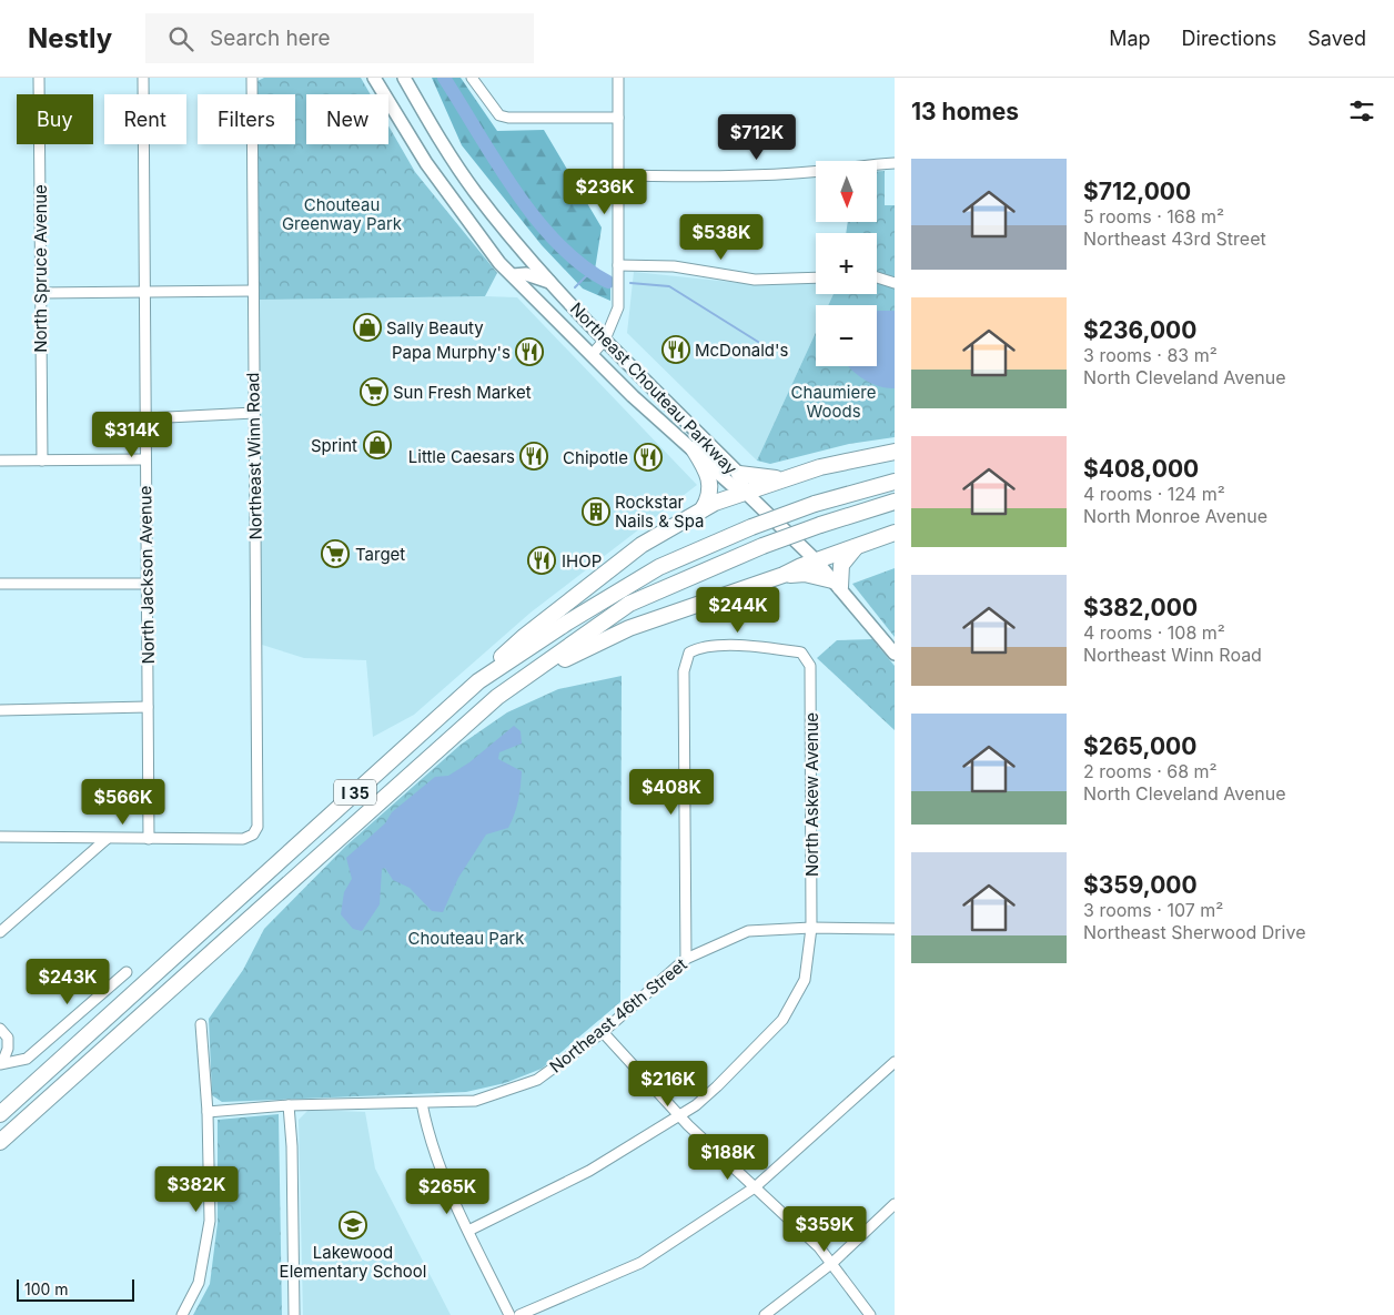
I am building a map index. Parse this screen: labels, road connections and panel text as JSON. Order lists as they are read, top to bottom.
{
  "streets": {
    "highway": ["I 35"],
    "main road": ["Northeast Chouteau Parkway"],
    "street": [
      "North Spruce Avenue",
      "Northeast Winn Road",
      "North Jackson Avenue",
      "North Askew Avenue",
      "Northeast 46th Street"
    ]
  },
  "crossings": [
    ["Northeast Winn Road", "North Jackson Avenue"],
    ["North Askew Avenue", "Northeast 46th Street"]
  ],
  "parks": ["Chouteau Greenway Park", "Chaumiere Woods", "Chouteau Park"],
  "places": {
    "shop": ["Sally Beauty", "Sprint"],
    "restaurant": [
      "McDonald's",
      "Papa Murphy's",
      "Little Caesars",
      "Chipotle",
      "IHOP"
    ],
    "supermarket": ["Sun Fresh Market", "Target"],
    "building": ["Rockstar Nails & Spa"],
    "school or university": ["Lakewood Elementary School"]
  },
  "scale_bar": "100 m",
  "north": "bottom",
  "page": {
    "header": "Nestly",
    "search": "Search here",
    "nav": ["Map", "Directions", "Saved"],
    "heading": "13 homes",
    "chip": [
      "Buy",
      "Rent",
      "Filters",
      "New"
    ],
    "price": [
      "$712K",
      "$236K",
      "$538K",
      "$314K",
      "$244K",
      "$408K",
      "$566K",
      "$243K",
      "$216K",
      "$188K",
      "$382K",
      "$265K",
      "$359K"
    ],
    "list": [
      {
        "name": "$712,000",
        "note": "5 rooms · 168 m² · Northeast 43rd Street"
      },
      {
        "name": "$236,000",
        "note": "3 rooms · 83 m² · North Cleveland Avenue"
      },
      {
        "name": "$408,000",
        "note": "4 rooms · 124 m² · North Monroe Avenue"
      },
      {
        "name": "$382,000",
        "note": "4 rooms · 108 m² · Northeast Winn Road"
      },
      {
        "name": "$265,000",
        "note": "2 rooms · 68 m² · North Cleveland Avenue"
      },
      {
        "name": "$359,000",
        "note": "3 rooms · 107 m² · Northeast Sherwood Drive"
      }
    ],
    "map_buttons": ["+", "−"],
    "scale": "100 m"
  }
}
